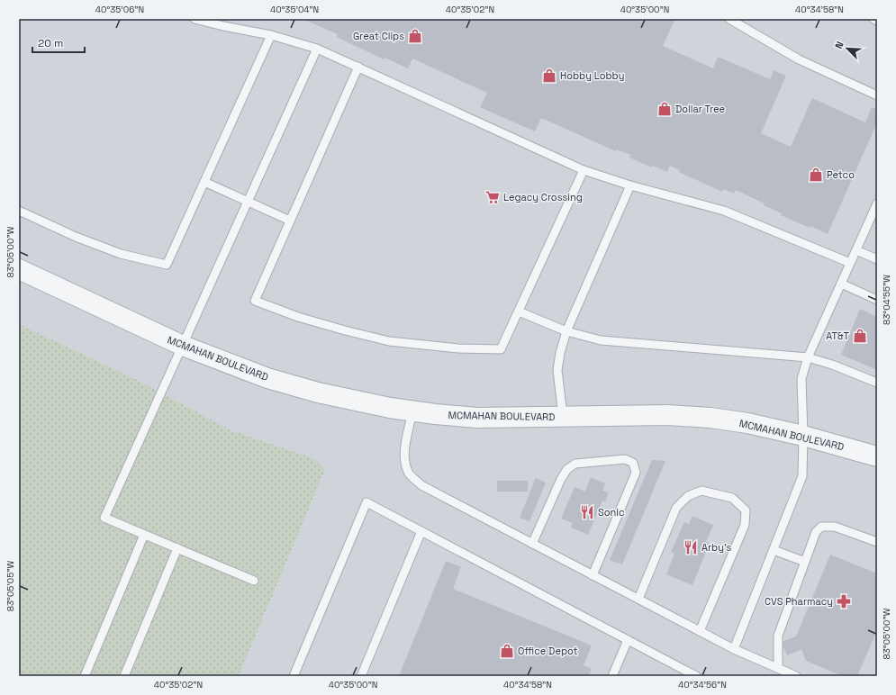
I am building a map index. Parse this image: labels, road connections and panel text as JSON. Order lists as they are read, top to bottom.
{
  "streets": {
    "street": ["MCMAHAN BOULEVARD"]
  },
  "places": {
    "shop": [
      "Great Clips",
      "Hobby Lobby",
      "Dollar Tree",
      "Petco",
      "AT&T",
      "Office Depot"
    ],
    "supermarket": ["Legacy Crossing"],
    "restaurant": ["Sonic", "Arby's"],
    "pharmacy": ["CVS Pharmacy"]
  },
  "scale_bar": "20 m",
  "north": "top left",
  "coordinates": [
    "40°35'06\"N",
    "40°35'04\"N",
    "40°35'02\"N",
    "40°35'00\"N",
    "40°34'58\"N",
    "83°05'00\"W",
    "83°04'55\"W",
    "83°05'05\"W",
    "40°34'56\"N"
  ]
}
